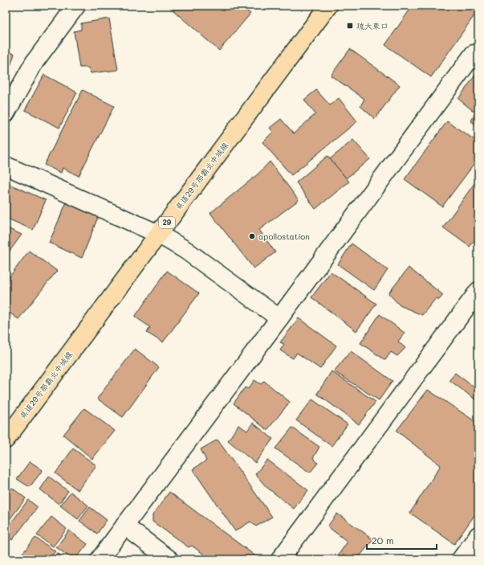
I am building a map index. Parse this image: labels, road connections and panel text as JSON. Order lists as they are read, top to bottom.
{
  "streets": {
    "main road": ["県道29号那覇北中城線", "29"]
  },
  "places": {
    "transit": ["琉大東口"],
    "other": ["apollostation"]
  },
  "scale_bar": "20 m"
}
